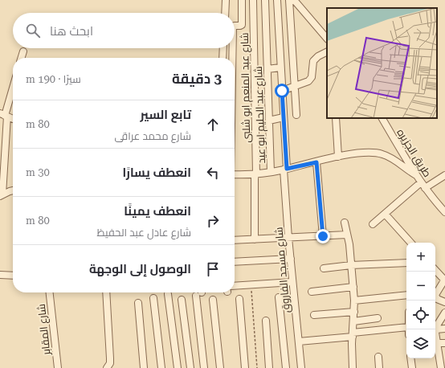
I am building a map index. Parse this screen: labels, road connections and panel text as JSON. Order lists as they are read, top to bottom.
{
  "streets": {
    "street": [
      "شارع عبد المنعم ابو شلبى",
      "شارع عبد الحليم ابو عيد",
      "طريق الجزيره",
      "شارع مسجد الفاروق",
      "شارع المقابر"
    ]
  },
  "page": {
    "search": "ابحث هنا",
    "heading": ["3 دقيقة", "سيرًا · 190 m"],
    "list": [
      ["تابع السير", "شارع محمد عراقى", "80 m"],
      ["انعطف يسارًا", "30 m"],
      ["انعطف يمينًا", "شارع عادل عبد الحفيظ", "80 m"],
      "الوصول إلى الوجهة"
    ],
    "map_buttons": ["+", "−"]
  }
}
